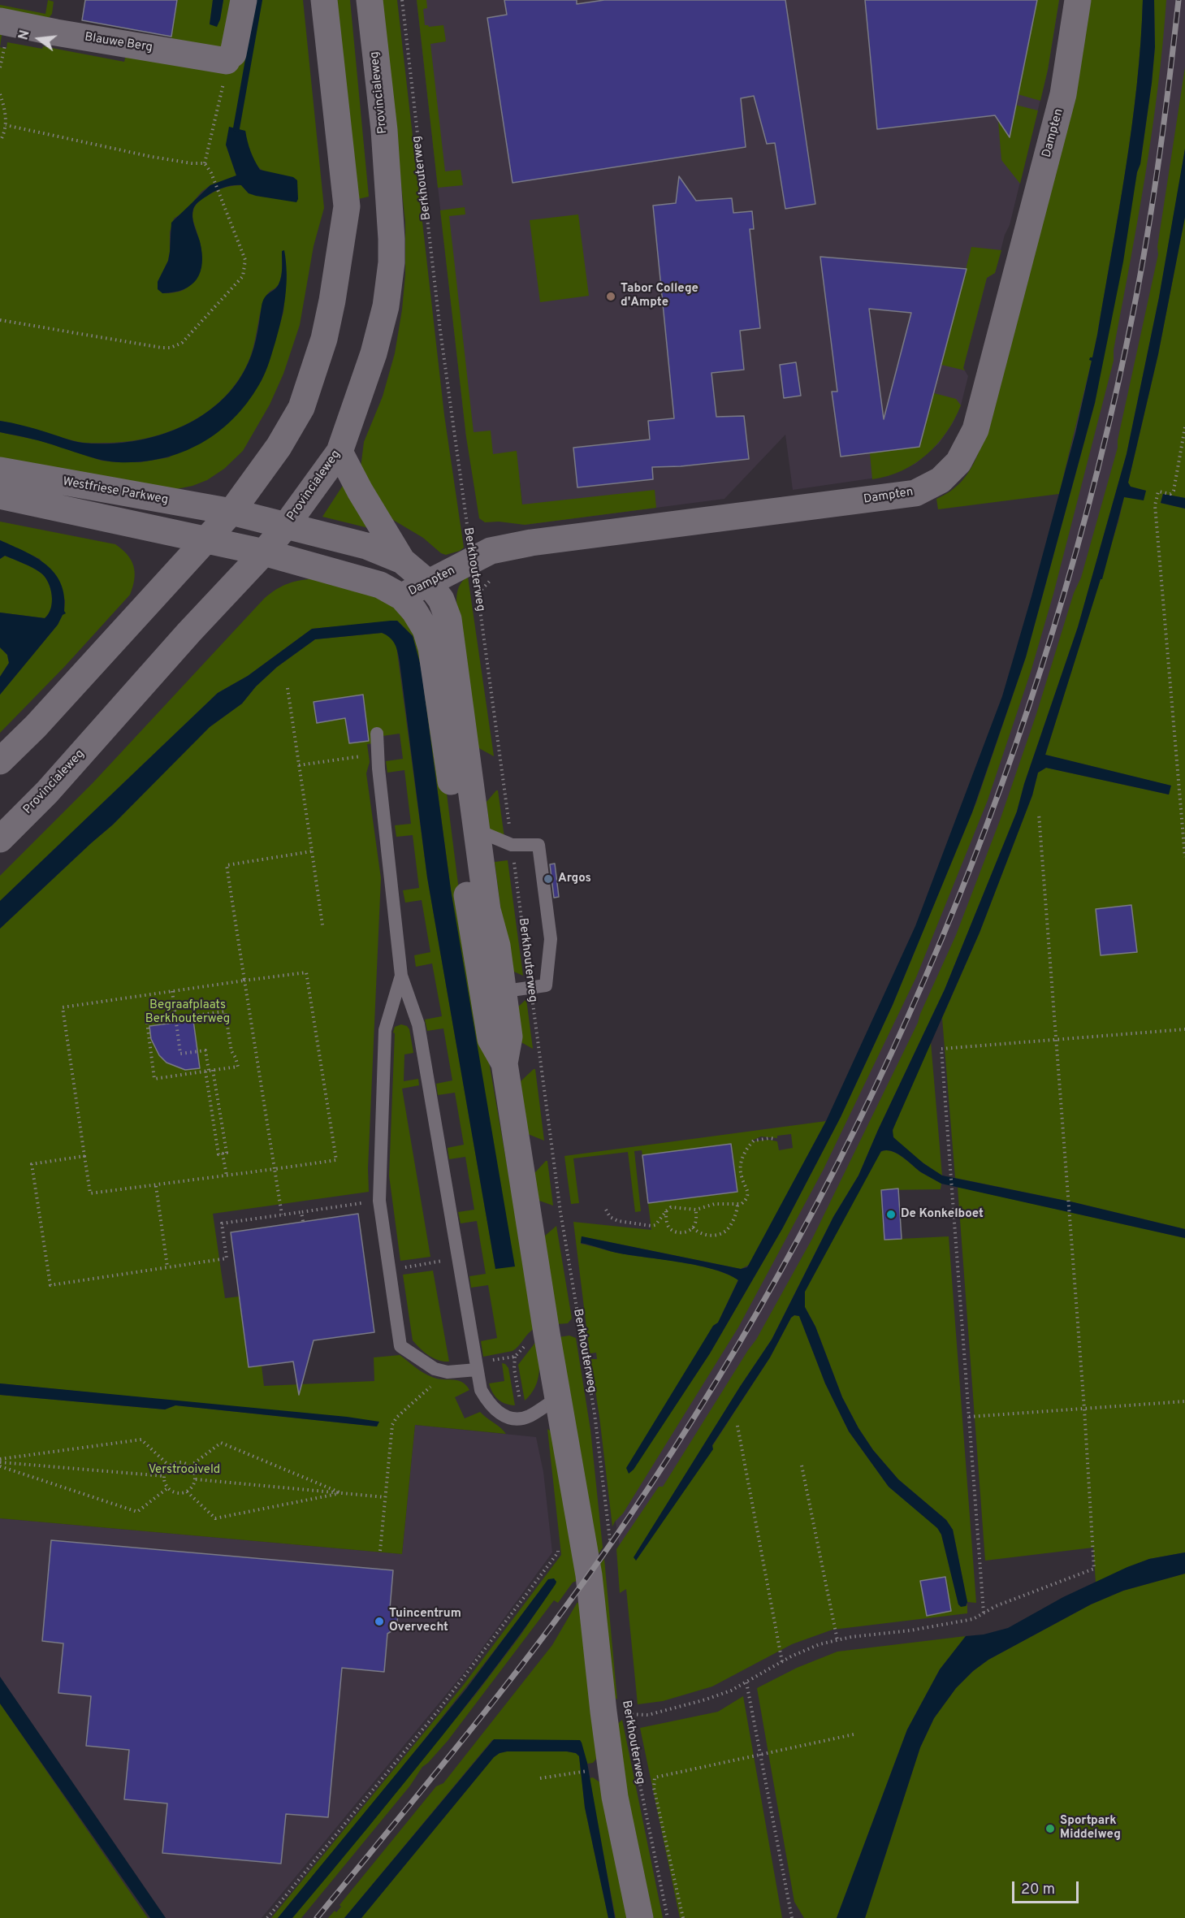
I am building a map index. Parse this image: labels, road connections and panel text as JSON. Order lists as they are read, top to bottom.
{
  "streets": {
    "main road": [
      "Blauwe Berg",
      "Provincialeweg",
      "Dampten",
      "Berkhouterweg",
      "Westfriese Parkweg"
    ]
  },
  "crossings": [
    ["Provincialeweg", "Berkhouterweg"],
    ["Provincialeweg", "Westfriese Parkweg"],
    ["Dampten", "Berkhouterweg"],
    ["Berkhouterweg", "Westfriese Parkweg"]
  ],
  "parks": ["Begraafplaats Berkhouterweg", "Verstrooiveld"],
  "places": [
    "Tabor College d'Ampte",
    "Argos",
    "De Konkelboet",
    "Tuincentrum Overvecht",
    "Sportpark Middelweg"
  ],
  "scale_bar": "20 m",
  "north": "left"
}
